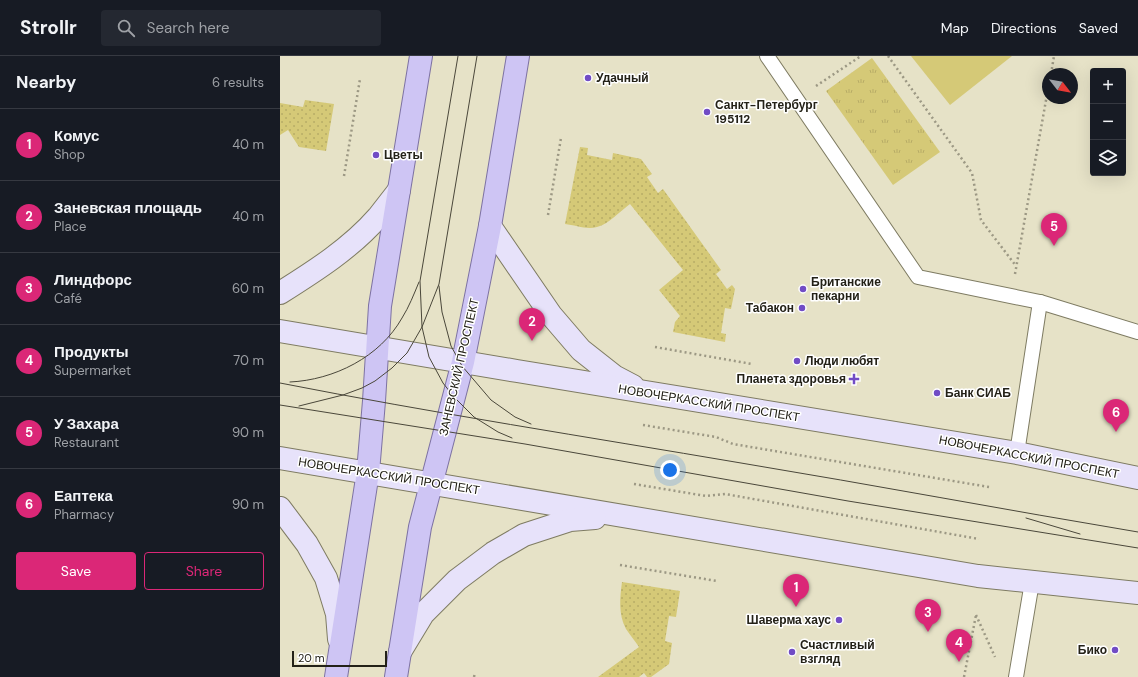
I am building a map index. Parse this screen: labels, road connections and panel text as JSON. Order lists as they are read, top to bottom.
{
  "streets": {
    "main road": ["ЗАНЕВСКИЙ ПРОСПЕКТ", "НОВОЧЕРКАССКИЙ ПРОСПЕКТ"]
  },
  "crossings": [
    ["ЗАНЕВСКИЙ ПРОСПЕКТ", "НОВОЧЕРКАССКИЙ ПРОСПЕКТ"]
  ],
  "places": {
    "other": [
      "Удачный",
      "Санкт-Петербург 195112",
      "Цветы",
      "Британские пекарни",
      "Табакон",
      "Люди любят",
      "Банк СИАБ",
      "Шаверма хаус",
      "Бико",
      "Счастливый взгляд"
    ],
    "health": ["Планета здоровья"]
  },
  "scale_bar": "20 m",
  "north": "bottom right",
  "page": {
    "header": "Strollr",
    "search": "Search here",
    "nav": ["Map", "Directions", "Saved"],
    "heading": ["Nearby", "6 results"],
    "map_buttons": ["+", "−"],
    "list": [
      {
        "mark": "1",
        "name": "Комус",
        "note": "Shop",
        "value": "40 m"
      },
      {
        "mark": "2",
        "name": "Заневская площадь",
        "note": "Place",
        "value": "40 m"
      },
      {
        "mark": "3",
        "name": "Линдфорс",
        "note": "Café",
        "value": "60 m"
      },
      {
        "mark": "4",
        "name": "Продукты",
        "note": "Supermarket",
        "value": "70 m"
      },
      {
        "mark": "5",
        "name": "У Захара",
        "note": "Restaurant",
        "value": "90 m"
      },
      {
        "mark": "6",
        "name": "Еаптека",
        "note": "Pharmacy",
        "value": "90 m"
      }
    ],
    "pins": [
      "5",
      "2",
      "6",
      "1",
      "3",
      "4"
    ],
    "buttons": ["Save", "Share"],
    "scale": "20 m"
  }
}
